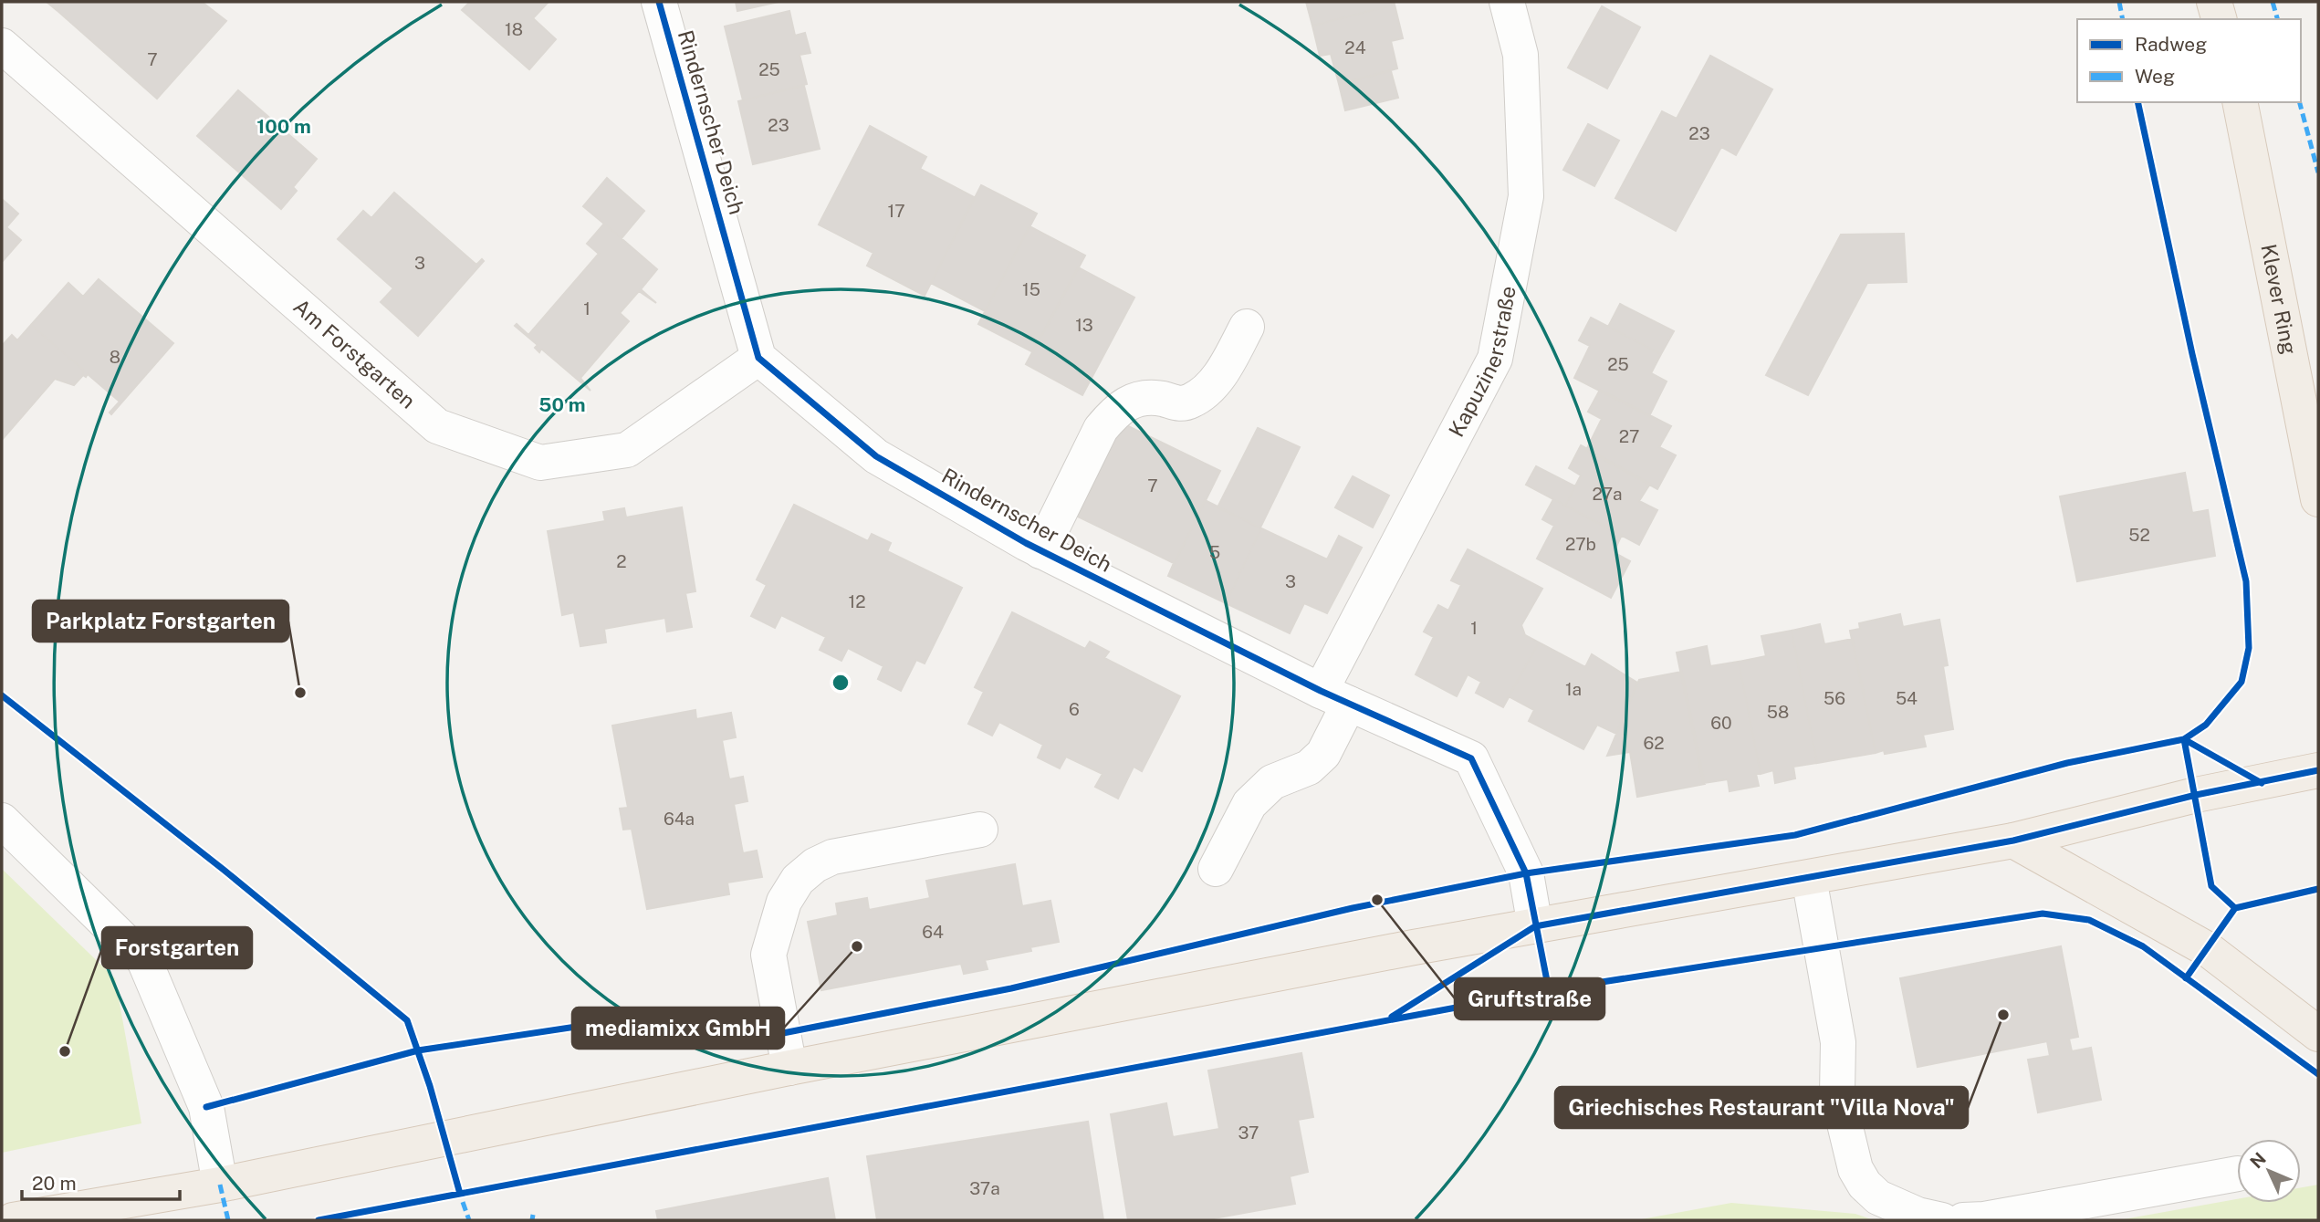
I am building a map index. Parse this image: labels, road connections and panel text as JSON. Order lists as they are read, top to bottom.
{
  "streets": {
    "main road": ["Klever Ring"],
    "street": ["Rindernscher Deich", "Am Forstgarten", "Kapuzinerstraße"]
  },
  "crossings": [
    ["Rindernscher Deich", "Am Forstgarten"],
    ["Rindernscher Deich", "Kapuzinerstraße"]
  ],
  "places": [
    "Parkplatz Forstgarten",
    "Gruftstraße",
    "mediamixx GmbH",
    "Griechisches Restaurant \"Villa Nova\"",
    "Forstgarten"
  ],
  "house_numbers": [
    "18",
    "24",
    "7",
    "25",
    "23",
    "23",
    "17",
    "3",
    "15",
    "1",
    "13",
    "8",
    "25",
    "27",
    "7",
    "27a",
    "52",
    "27b",
    "5",
    "2",
    "3",
    "12",
    "1",
    "1a",
    "56",
    "54",
    "6",
    "58",
    "60",
    "62",
    "64a",
    "64",
    "37",
    "37a"
  ],
  "legend": ["Radweg", "Weg"],
  "scale_bar": "20 m",
  "north": "top left",
  "rings": ["100 m", "50 m"]
}
